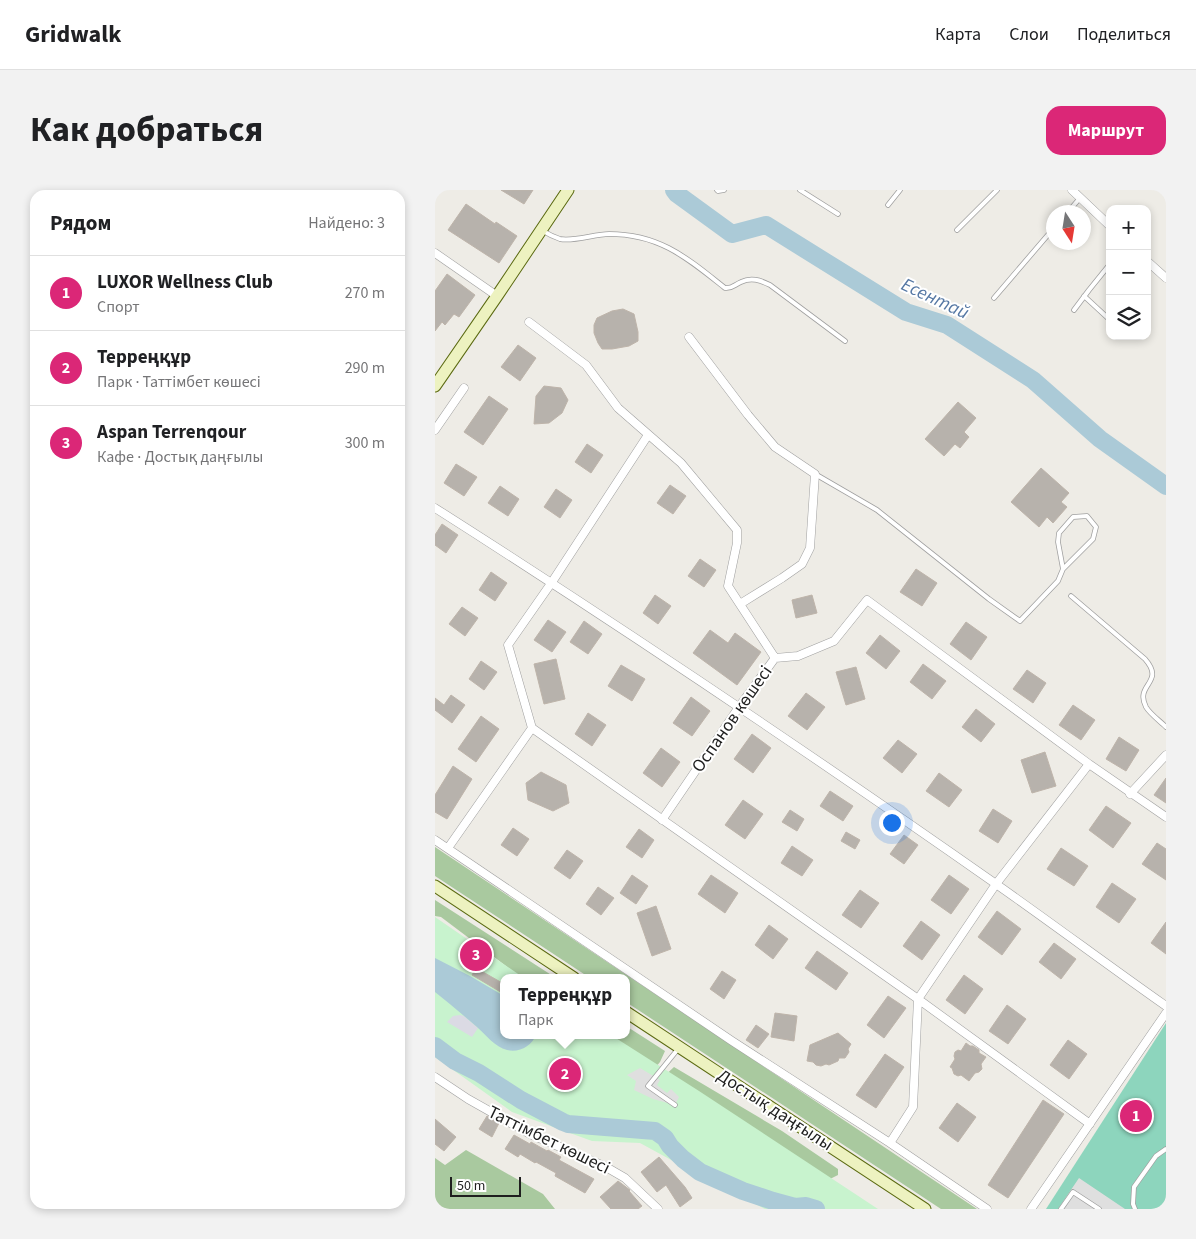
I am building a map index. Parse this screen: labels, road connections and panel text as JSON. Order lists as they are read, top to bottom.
{
  "streets": {
    "main road": ["Достық даңғылы"],
    "street": ["Оспанов көшесі", "Таттімбет көшесі"]
  },
  "water": ["Есентай"],
  "scale_bar": "50 m",
  "north": "bottom",
  "page": {
    "header": "Gridwalk",
    "nav": ["Карта", "Слои", "Поделиться"],
    "title": "Как добраться",
    "buttons": "Маршрут",
    "heading": ["Рядом", "Найдено: 3"],
    "map_buttons": ["+", "−"],
    "list": [
      {
        "mark": "1",
        "name": "LUXOR Wellness Club",
        "note": "Спорт",
        "value": "270 m"
      },
      {
        "mark": "2",
        "name": "Терреңқұр",
        "note": "Парк · Таттімбет көшесі",
        "value": "290 m"
      },
      {
        "mark": "3",
        "name": "Aspan Terrenqour",
        "note": "Кафе · Достық даңғылы",
        "value": "300 m"
      }
    ],
    "pins": ["3", "2", "1"],
    "popup": ["Терреңқұр", "Парк"],
    "scale": "50 m"
  }
}
